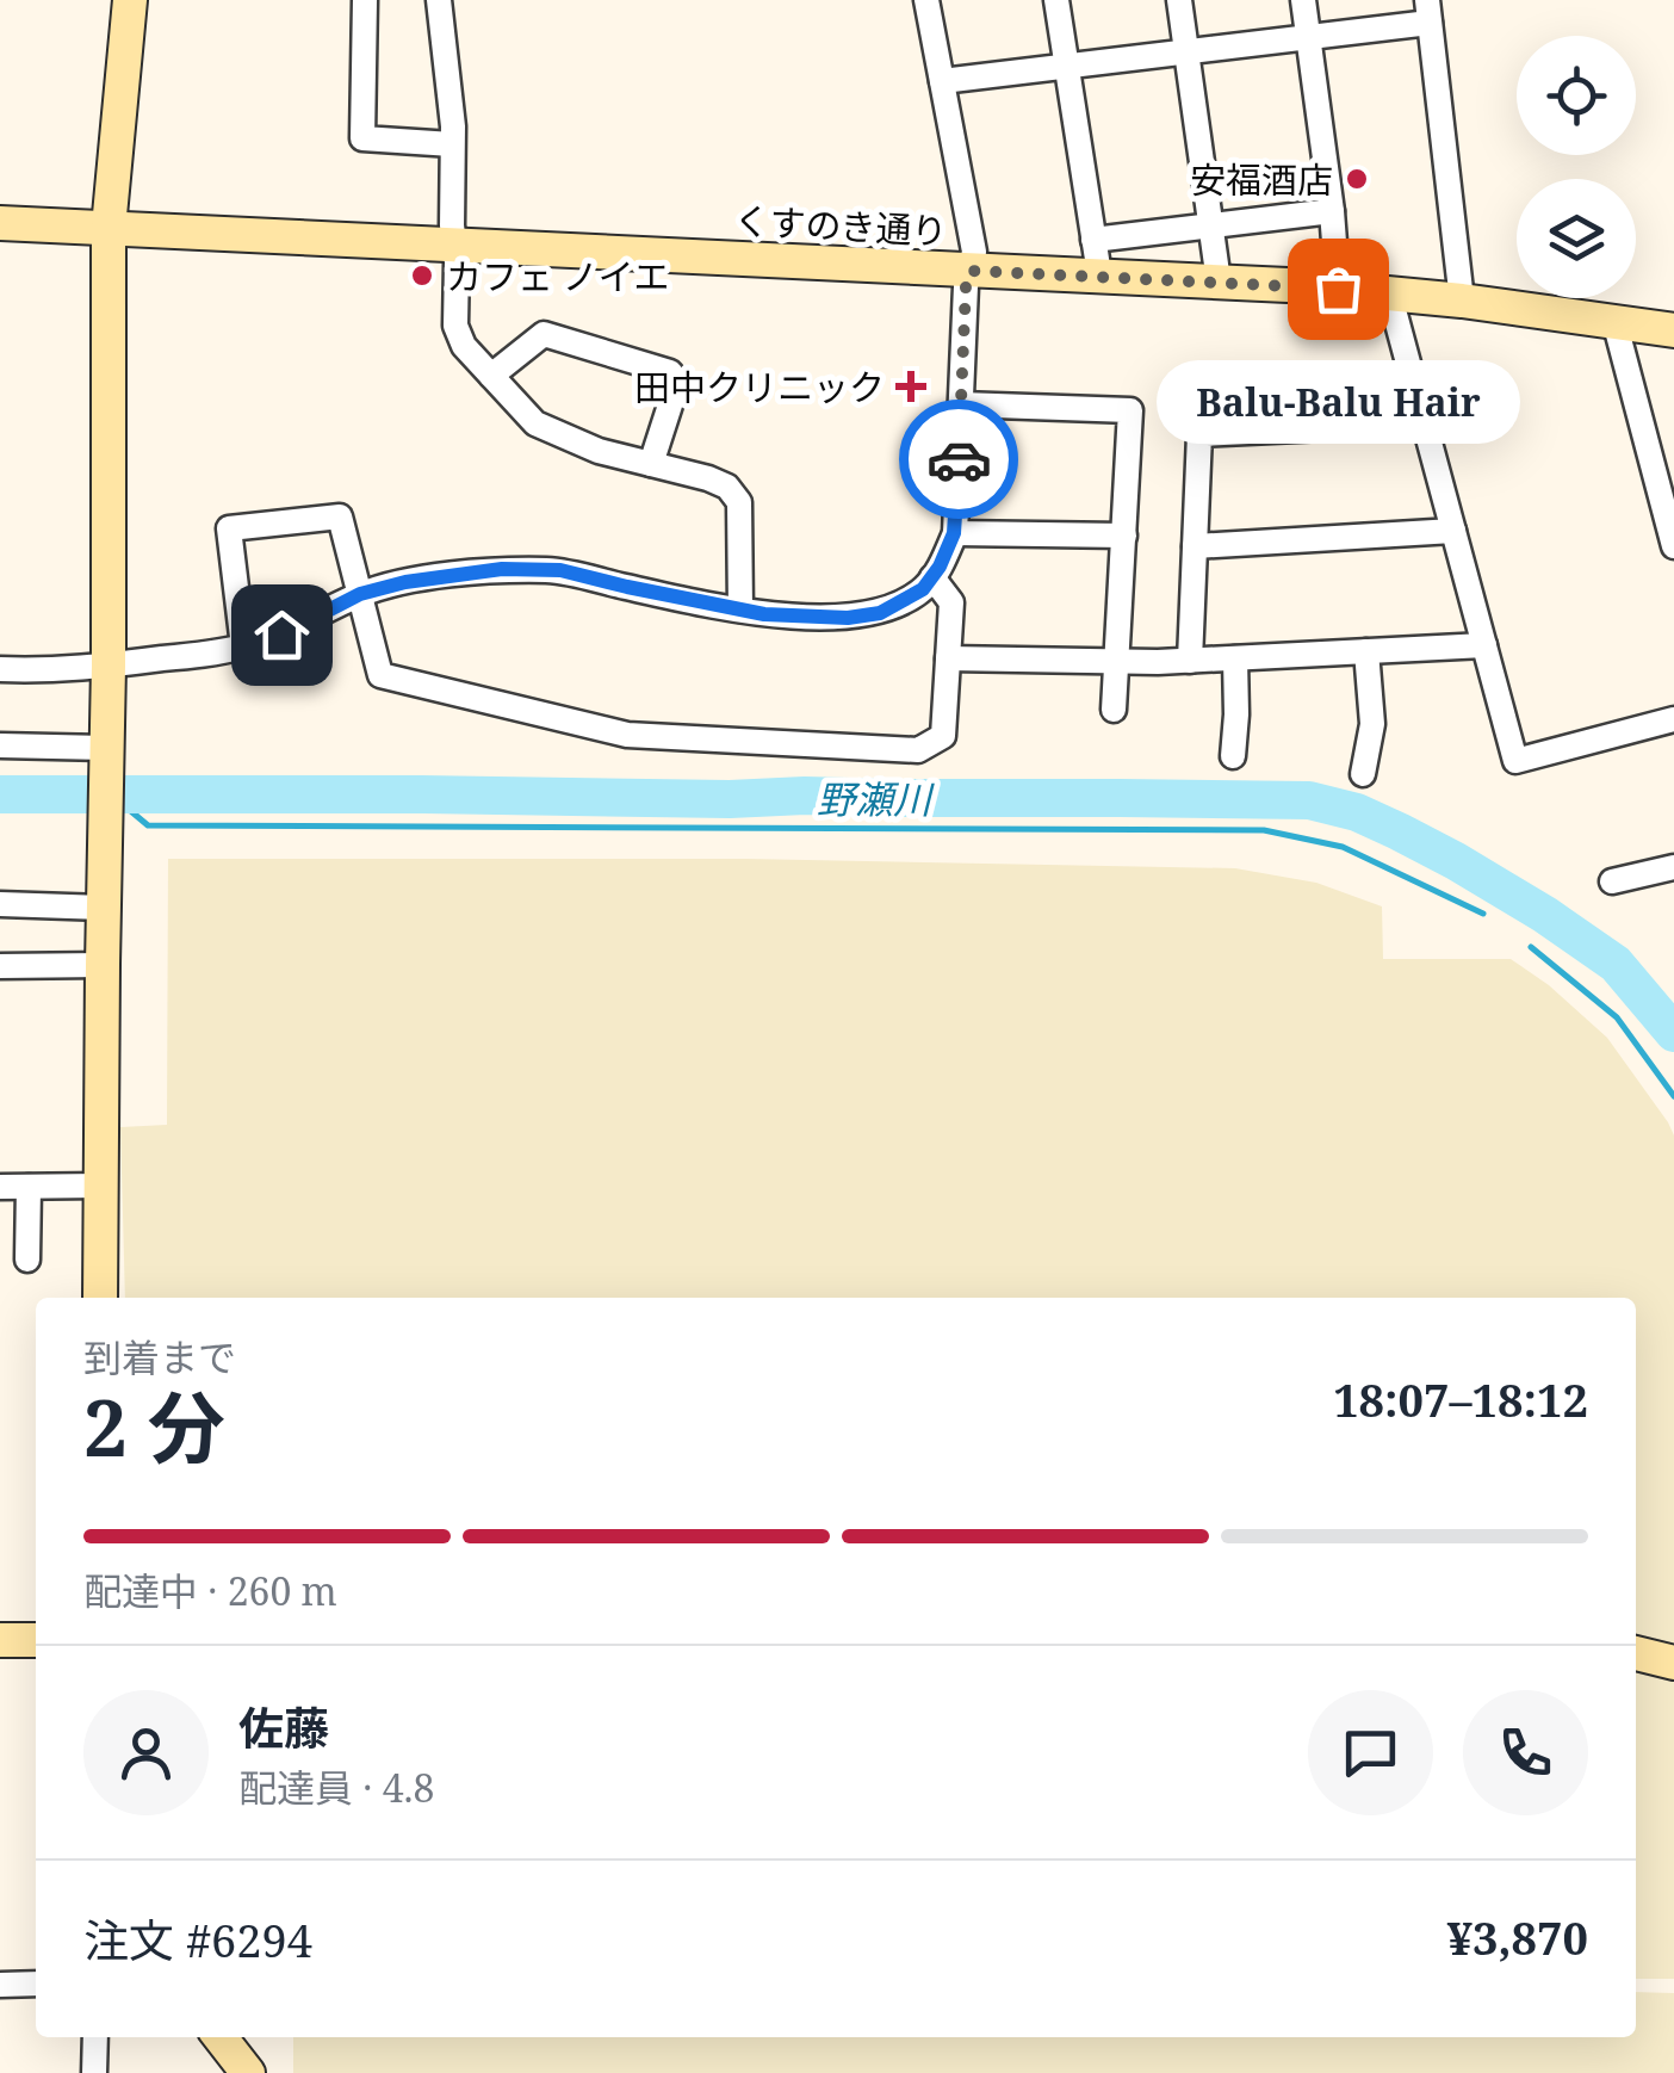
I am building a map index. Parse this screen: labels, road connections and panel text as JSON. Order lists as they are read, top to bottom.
{
  "streets": {
    "street": ["くすのき通り"]
  },
  "water": ["野瀬川"],
  "places": {
    "other": ["安福酒店", "カフェ ノイエ", "Balu-Balu Hair"],
    "health": ["田中クリニック"]
  },
  "page": {
    "bubble": "Balu-Balu Hair",
    "heading": ["2 分", "到着まで", "18:07–18:12"],
    "panel": [
      "佐藤",
      "配達員 · 4.8",
      "注文 #6294",
      "¥3,870"
    ],
    "bar": "配達中 · 260 m"
  }
}
